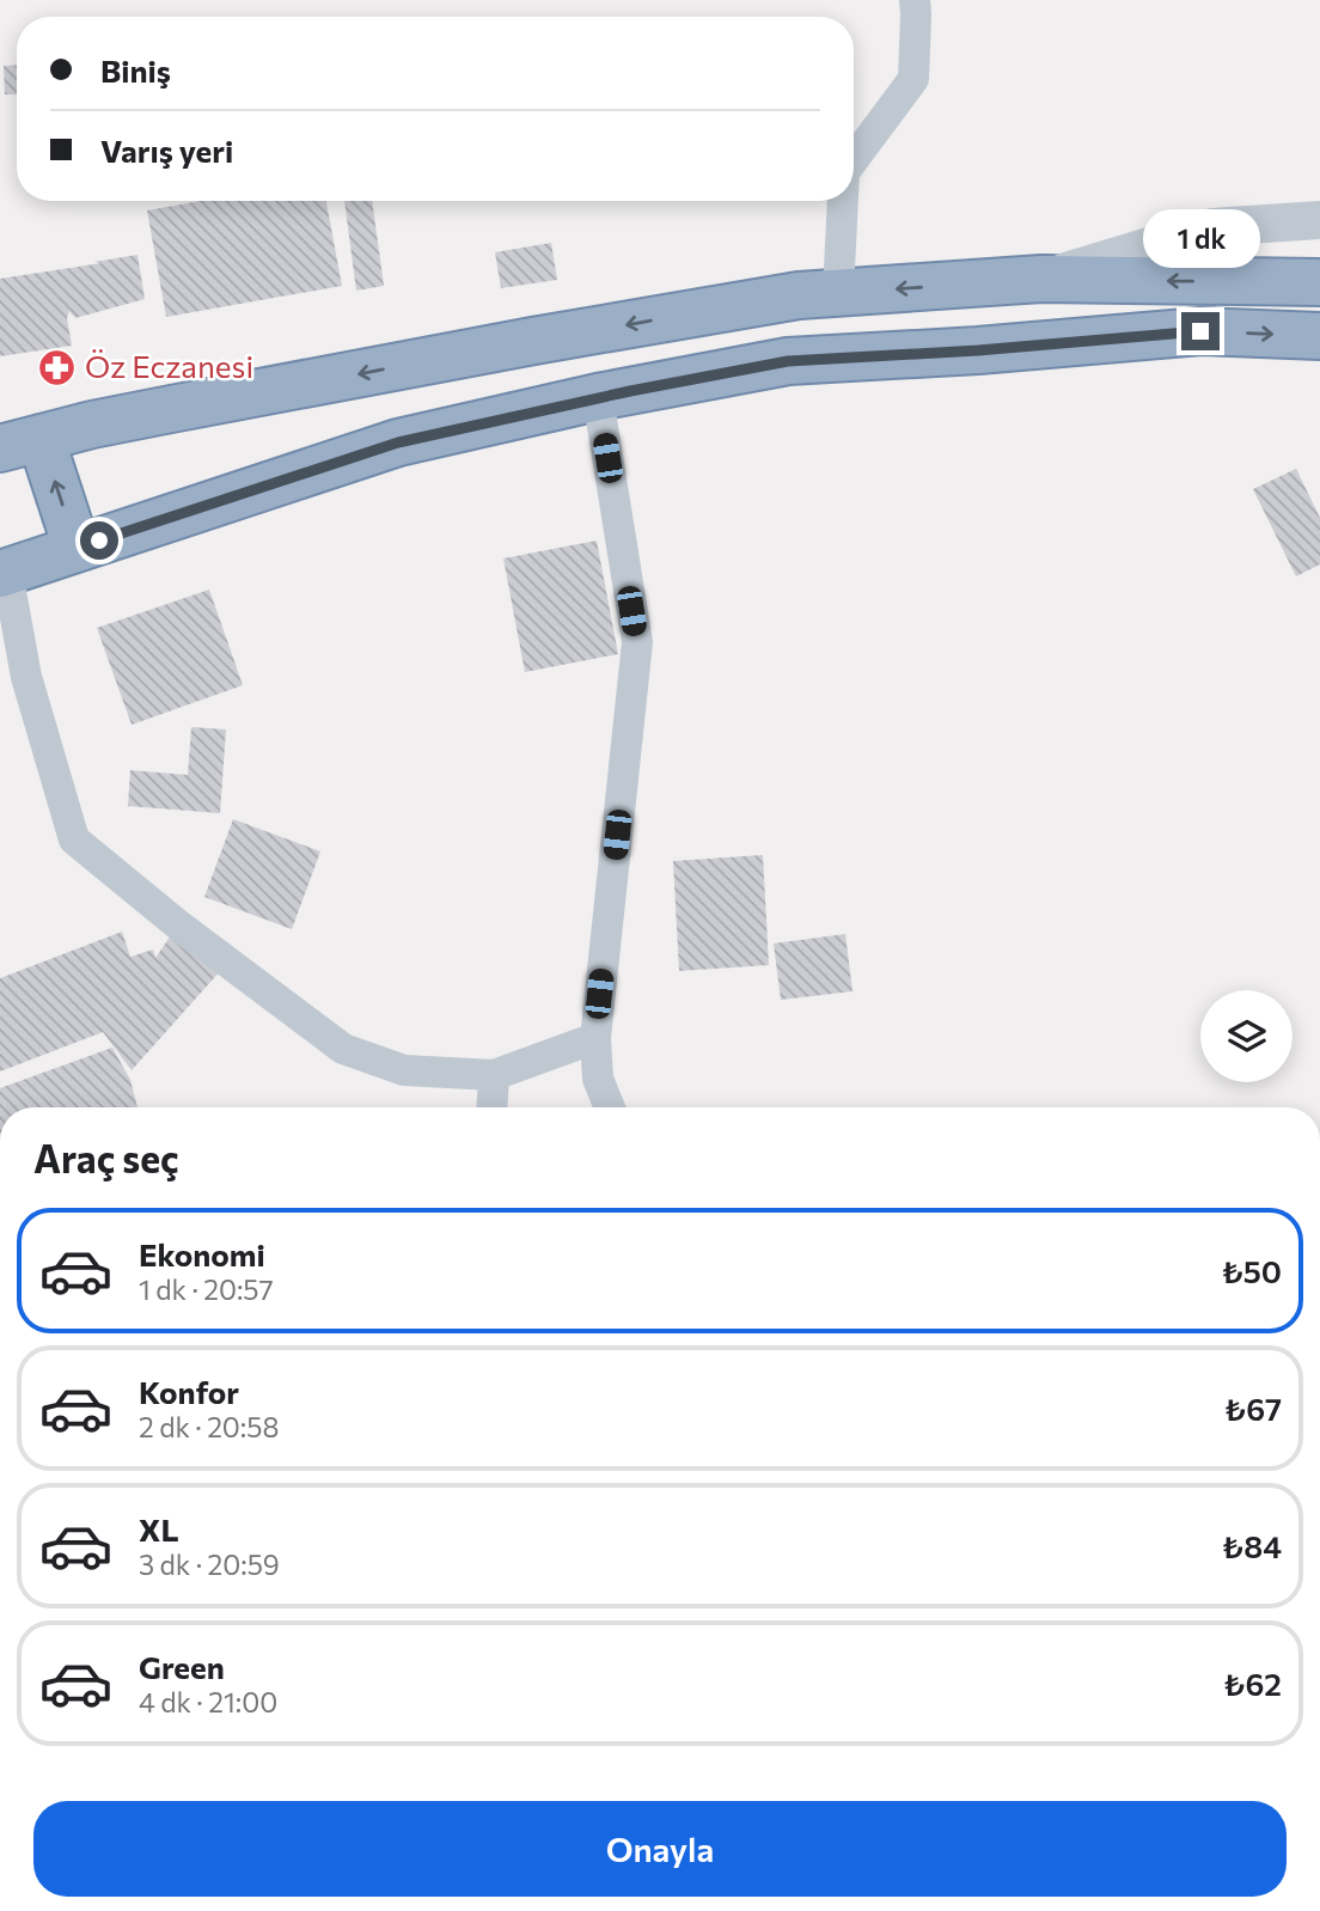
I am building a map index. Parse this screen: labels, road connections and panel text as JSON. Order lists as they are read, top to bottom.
{
  "places": {
    "pharmacy": ["Öz Eczanesi"]
  },
  "page": {
    "banner": ["Biniş", "Varış yeri"],
    "bubble": "1 dk",
    "heading": "Araç seç",
    "list": [
      {
        "name": "Ekonomi",
        "note": "1 dk · 20:57",
        "value": "₺50"
      },
      {
        "name": "Konfor",
        "note": "2 dk · 20:58",
        "value": "₺67"
      },
      {
        "name": "XL",
        "note": "3 dk · 20:59",
        "value": "₺84"
      },
      {
        "name": "Green",
        "note": "4 dk · 21:00",
        "value": "₺62"
      }
    ],
    "buttons": "Onayla"
  }
}
